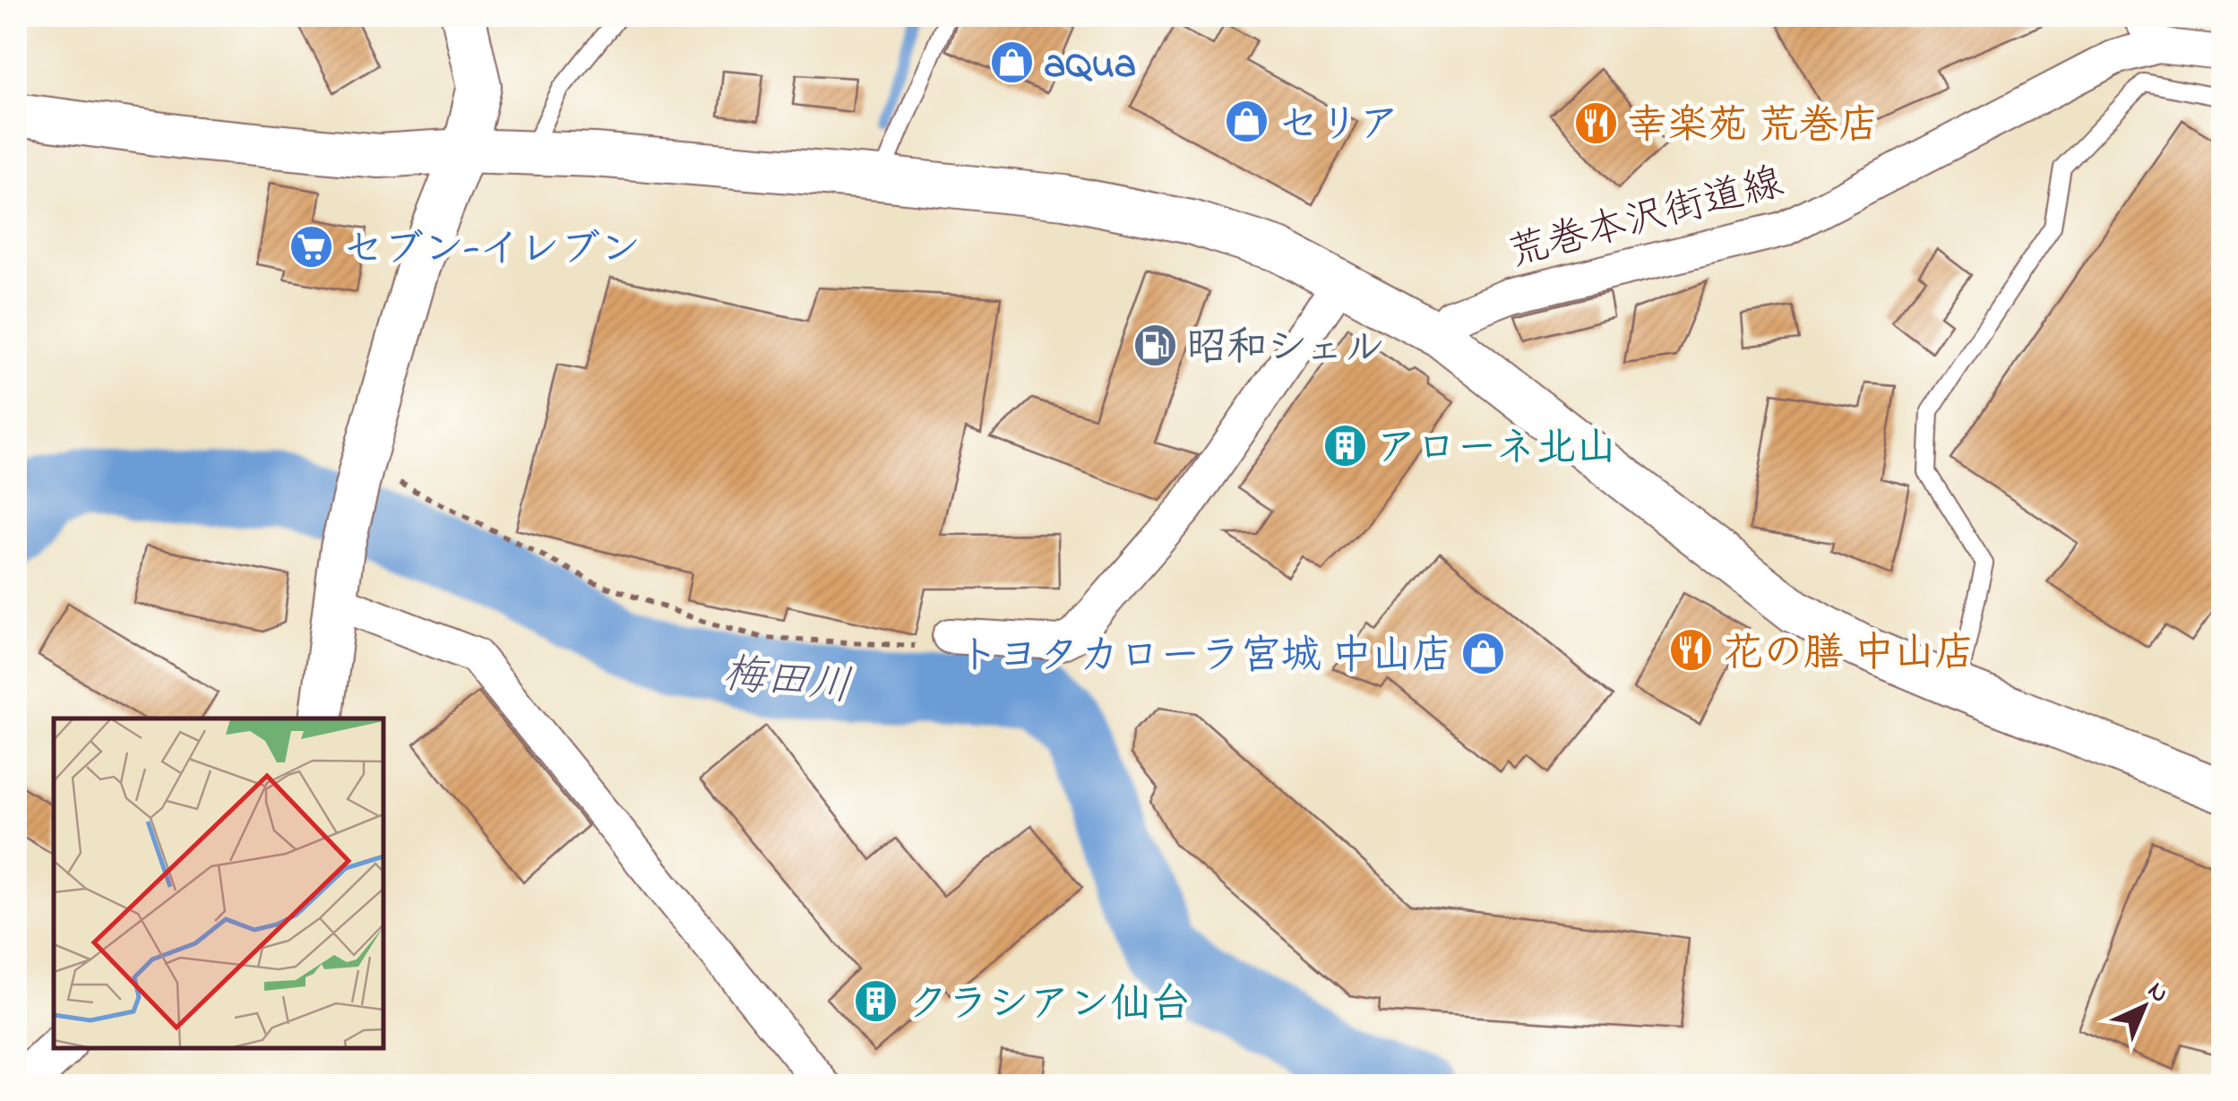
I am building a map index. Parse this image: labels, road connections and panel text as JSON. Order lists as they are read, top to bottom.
{
  "streets": {
    "street": ["荒巻本沢街道線"]
  },
  "water": ["梅田川"],
  "places": {
    "shop": ["aQua", "セリア", "トヨタカローラ宮城 中山店"],
    "restaurant": ["幸楽苑 荒巻店", "花の膳 中山店"],
    "supermarket": ["セブン-イレブン"],
    "fuel station": ["昭和シェル"],
    "building": ["アローネ北山", "クラシアン仙台"]
  },
  "north": "top right"
}
